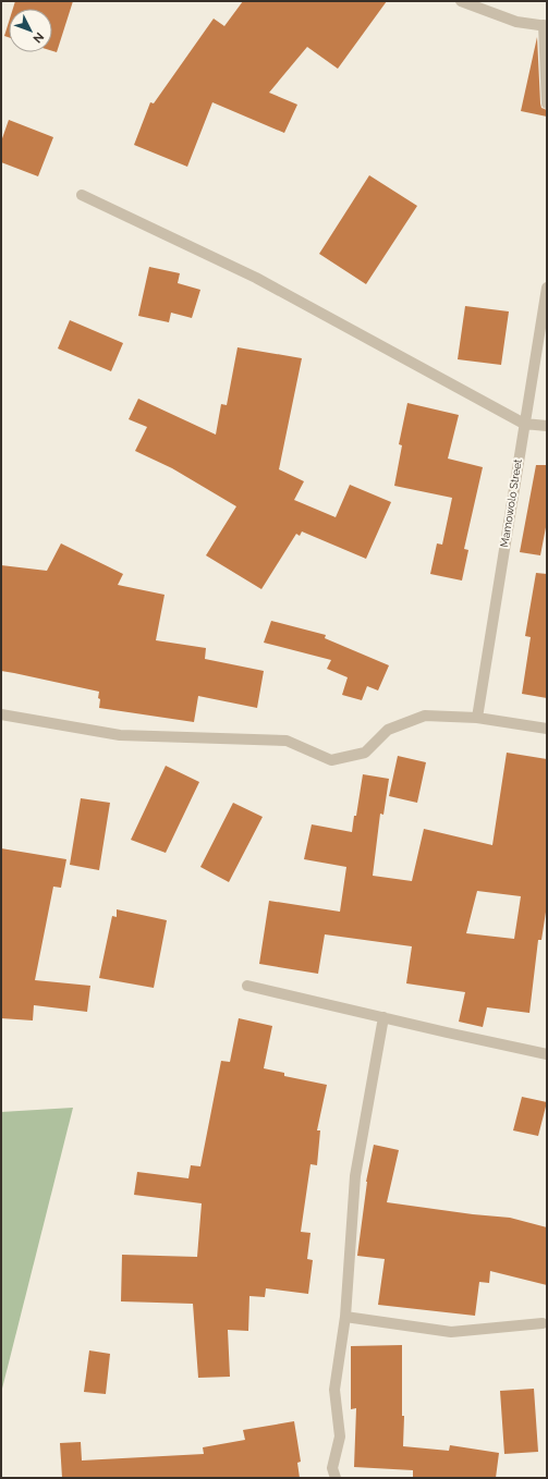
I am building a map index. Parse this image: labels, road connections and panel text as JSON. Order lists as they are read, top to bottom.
{
  "streets": {
    "street": ["Mamowolo Street"]
  },
  "north": "bottom right"
}
